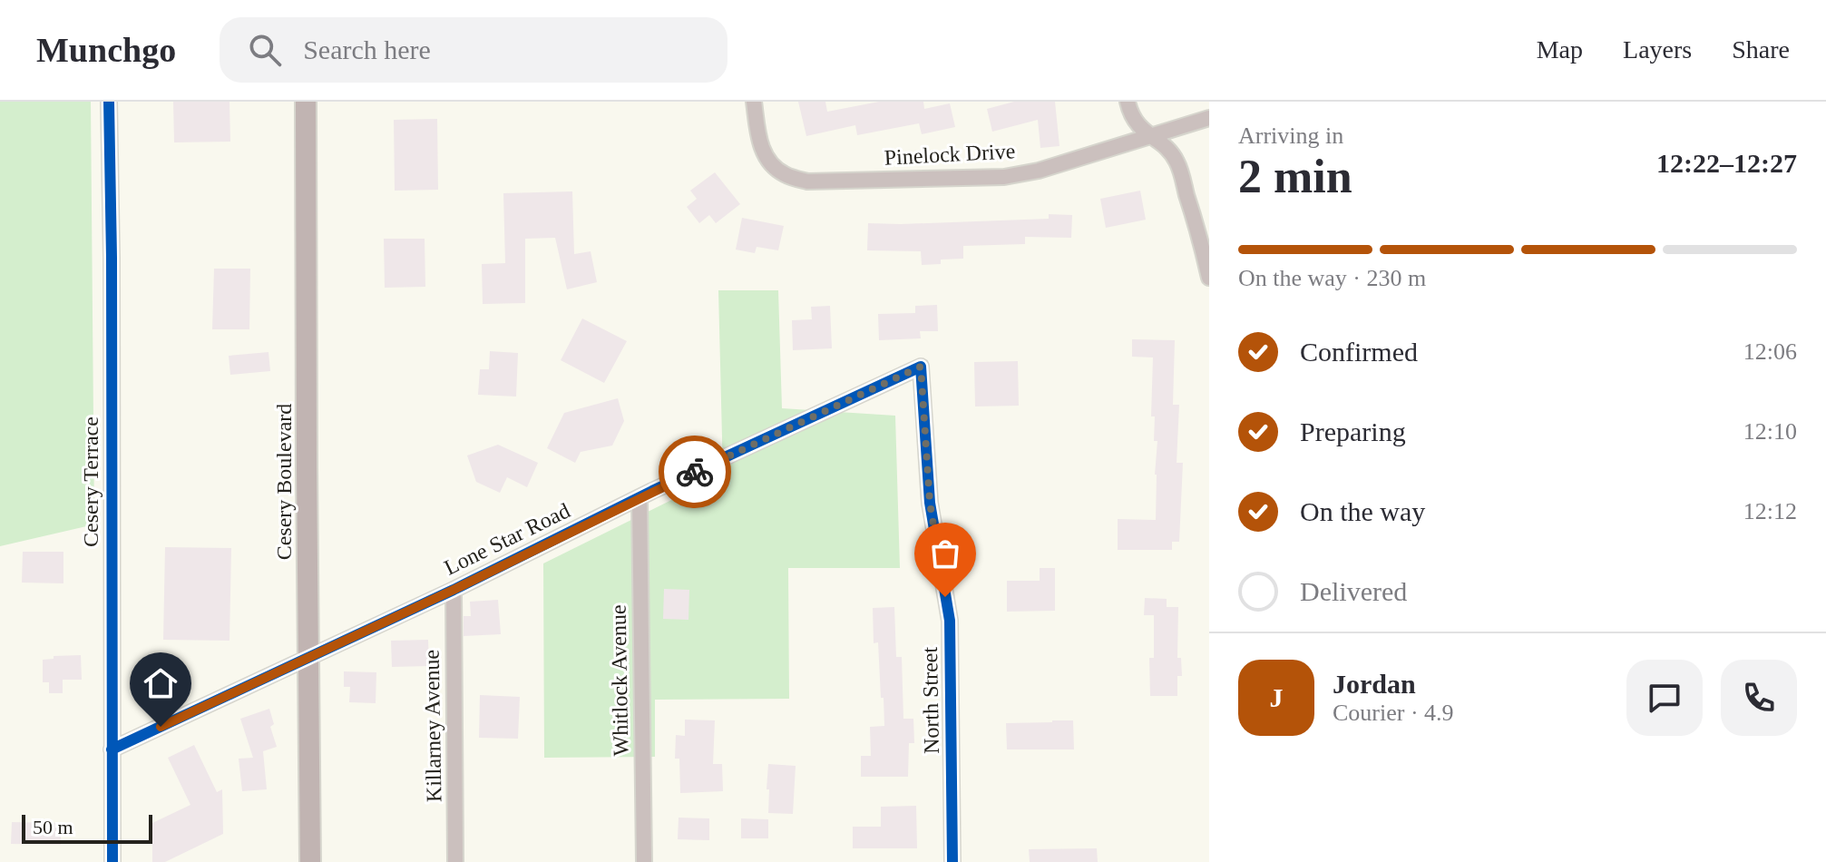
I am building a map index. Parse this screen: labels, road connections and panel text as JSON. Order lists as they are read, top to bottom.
{
  "streets": {
    "main road": ["Cesery Boulevard"],
    "street": [
      "Pinelock Drive",
      "Cesery Terrace",
      "Lone Star Road",
      "Whitlock Avenue",
      "North Street",
      "Killarney Avenue"
    ]
  },
  "crossings": [
    ["Cesery Terrace", "Lone Star Road"],
    ["Cesery Boulevard", "Lone Star Road"],
    ["Lone Star Road", "Whitlock Avenue"],
    ["Lone Star Road", "North Street"],
    ["Lone Star Road", "Killarney Avenue"]
  ],
  "scale_bar": "50 m",
  "page": {
    "header": "Munchgo",
    "search": "Search here",
    "nav": ["Map", "Layers", "Share"],
    "heading": ["2 min", "Arriving in", "12:22–12:27"],
    "panel": ["Jordan", "Courier · 4.9"],
    "bar": "On the way · 230 m",
    "list": [
      ["Confirmed", "12:06"],
      ["Preparing", "12:10"],
      ["On the way", "12:12"],
      "Delivered"
    ],
    "round": "J",
    "scale": "50 m"
  }
}
